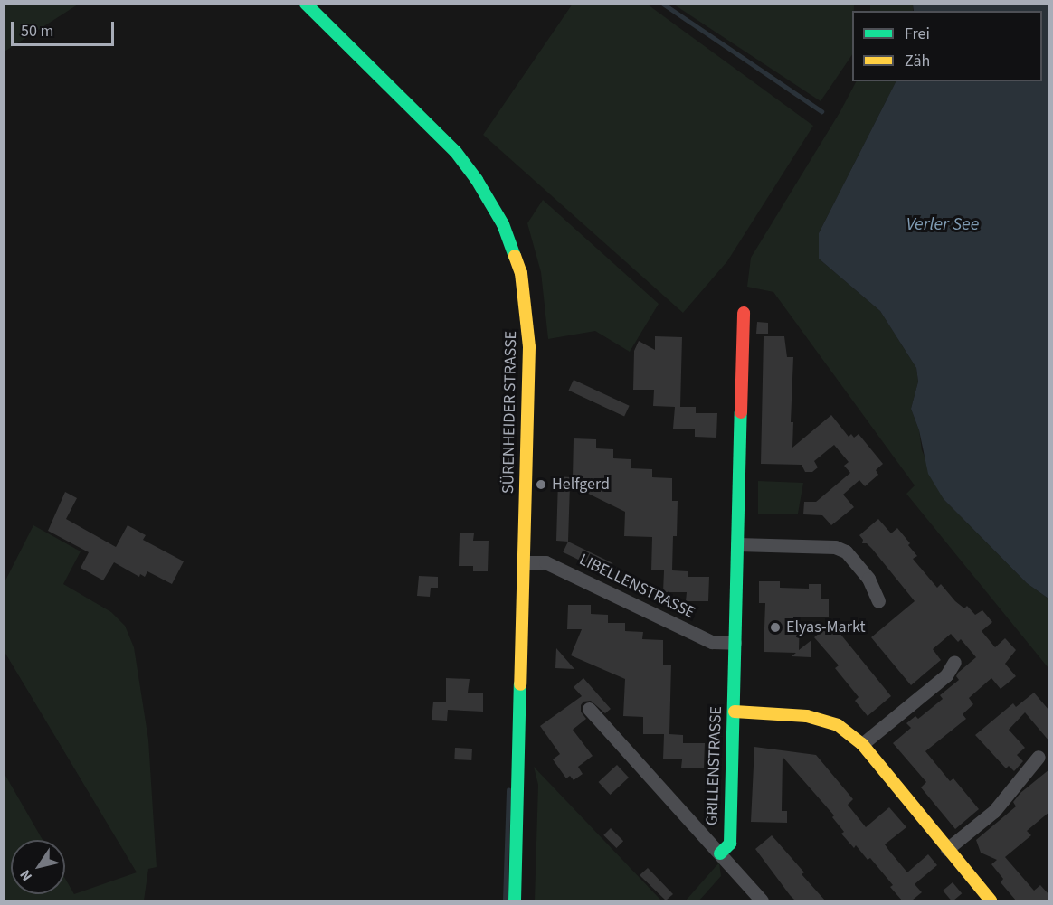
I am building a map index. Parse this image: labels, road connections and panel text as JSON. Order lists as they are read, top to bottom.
{
  "streets": {
    "main road": ["SÜRENHEIDER STRASSE", "GRILLENSTRASSE"],
    "street": ["LIBELLENSTRASSE"]
  },
  "crossings": [
    ["SÜRENHEIDER STRASSE", "LIBELLENSTRASSE"],
    ["LIBELLENSTRASSE", "GRILLENSTRASSE"]
  ],
  "water": ["Verler See"],
  "places": ["Helfgerd", "Elyas-Markt"],
  "legend": ["Frei", "Zäh"],
  "scale_bar": "50 m",
  "north": "bottom left"
}
